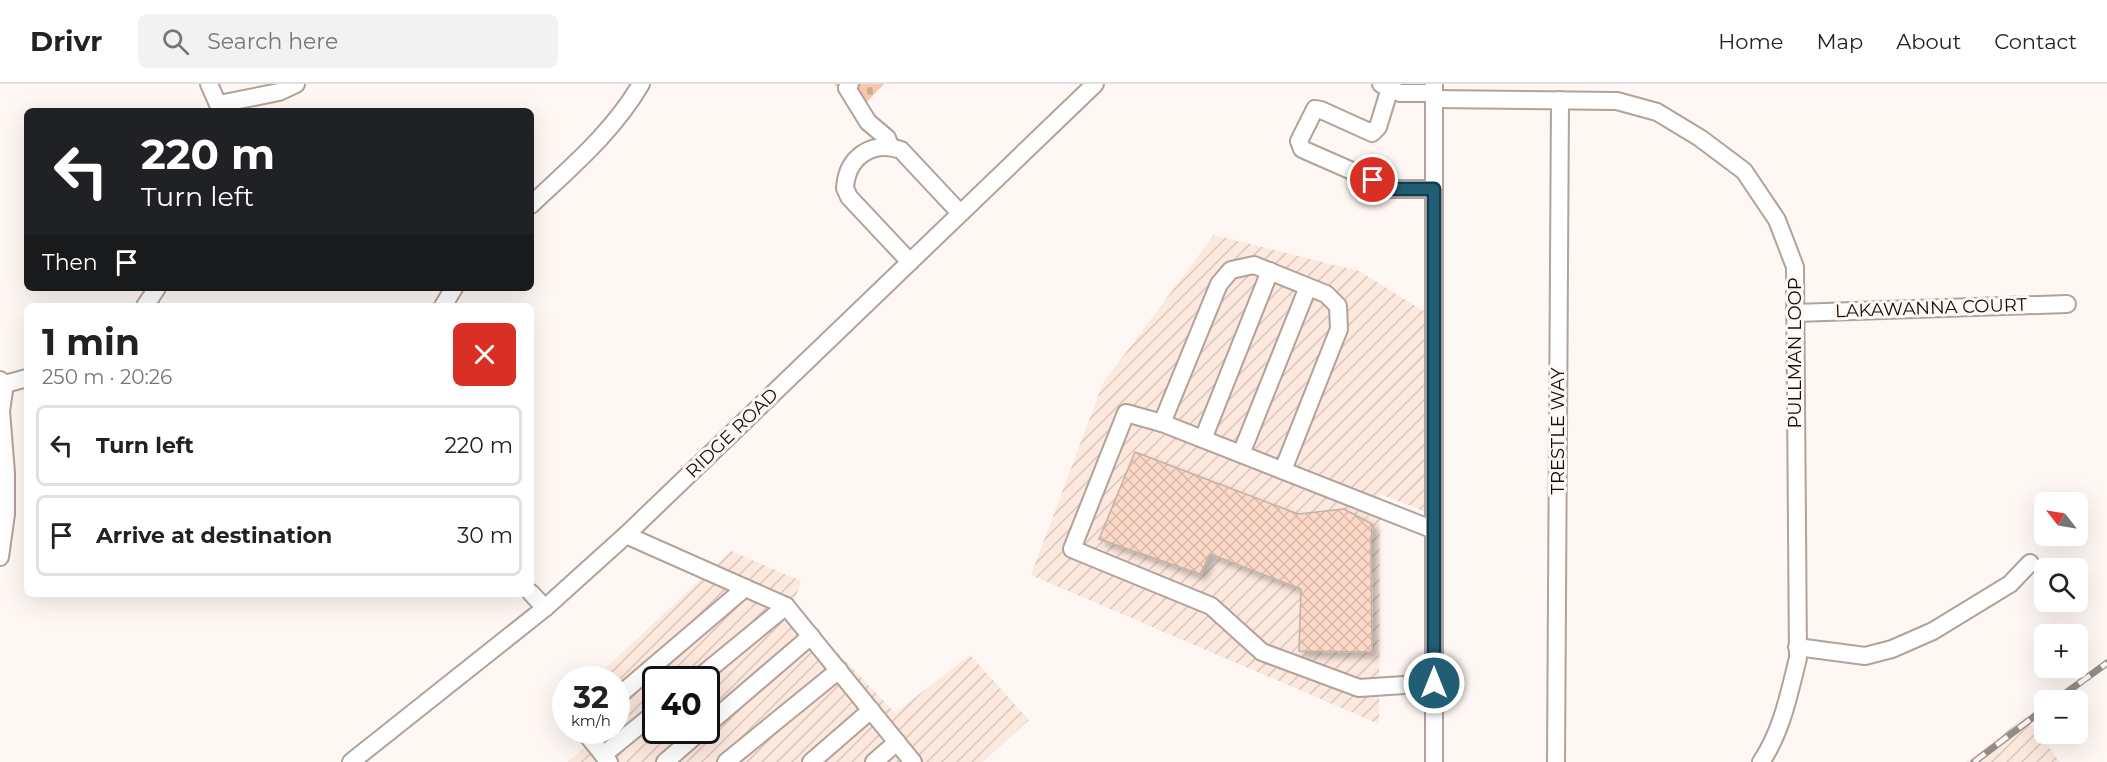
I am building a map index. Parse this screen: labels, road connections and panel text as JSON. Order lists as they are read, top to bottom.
{
  "streets": {
    "street": [
      "LAKAWANNA COURT",
      "PULLMAN LOOP",
      "TRESTLE WAY",
      "RIDGE ROAD"
    ]
  },
  "crossings": [
    ["LAKAWANNA COURT", "PULLMAN LOOP"],
    ["PULLMAN LOOP", "TRESTLE WAY"]
  ],
  "north": "top left",
  "page": {
    "header": "Drivr",
    "search": "Search here",
    "nav": [
      "Home",
      "Map",
      "About",
      "Contact"
    ],
    "turn": ["220 m", "Turn left"],
    "then": "Then",
    "heading": ["1 min", "250 m · 20:26"],
    "list": [
      {
        "name": "Turn left",
        "value": "220 m"
      },
      {
        "name": "Arrive at destination",
        "value": "30 m"
      }
    ],
    "map_buttons": ["+", "−"],
    "speed": "32 km/h",
    "limit": "40"
  }
}
